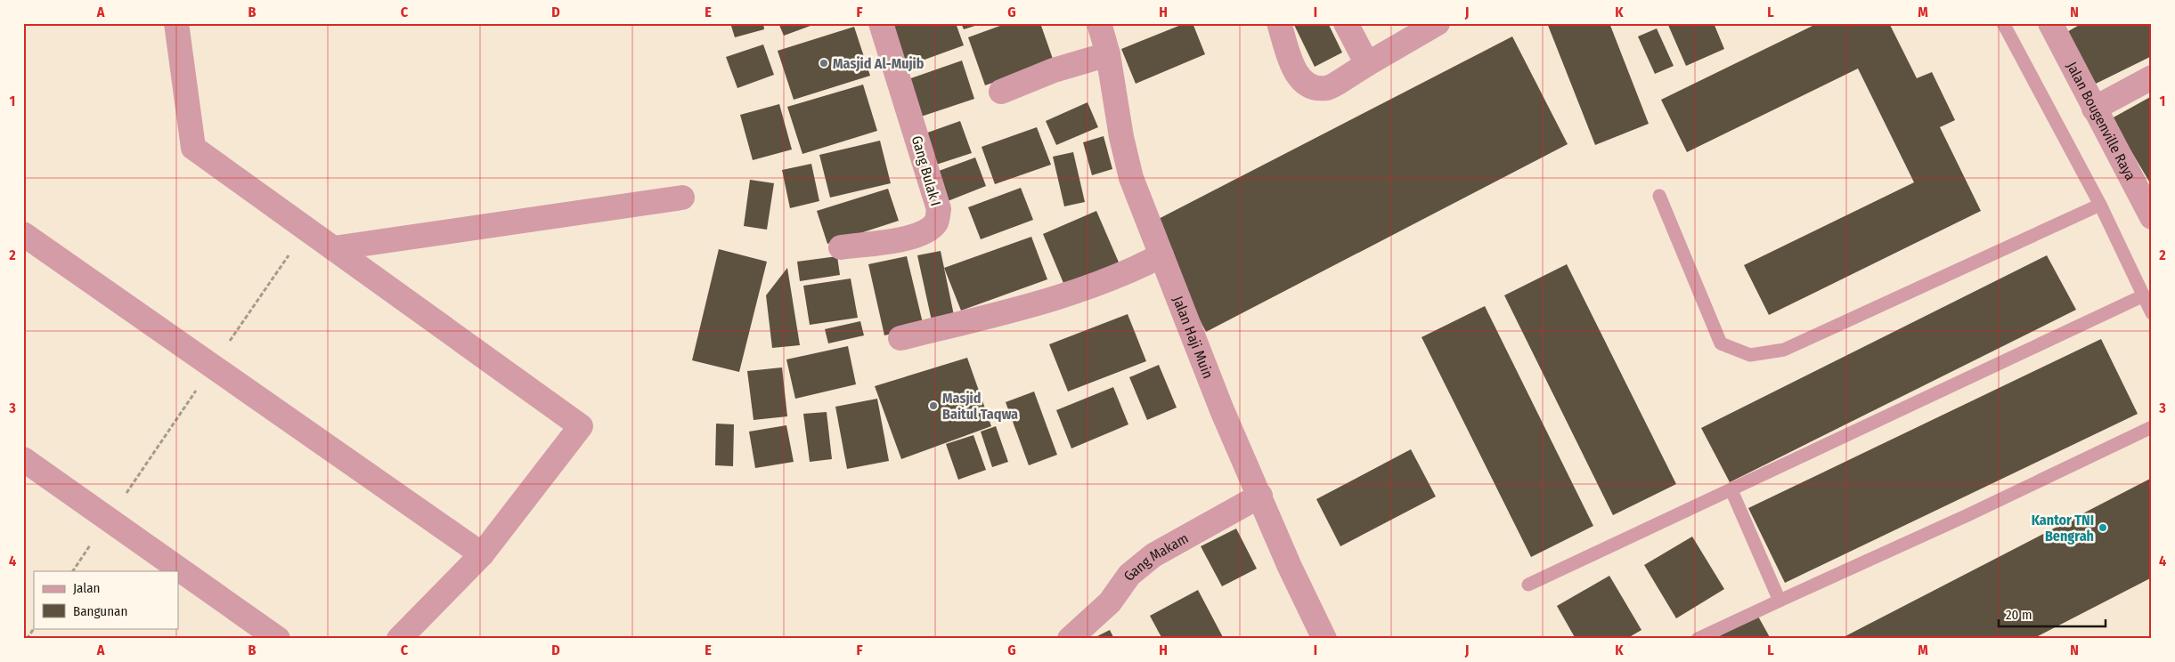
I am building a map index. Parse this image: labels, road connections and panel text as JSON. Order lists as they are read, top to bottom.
{
  "streets": {
    "street": [
      "Jalan Bougenville Raya",
      "Gang Bulak I",
      "Jalan Haji Muin",
      "Gang Makam"
    ]
  },
  "crossings": [
    ["Jalan Haji Muin", "Gang Makam"]
  ],
  "places": ["Masjid Al-Mujib", "Masjid Baitul Taqwa", "Kantor TNI Bengrah"],
  "legend": ["Jalan", "Bangunan"],
  "scale_bar": "20 m",
  "grid": {
    "columns": [
      "A",
      "B",
      "C",
      "D",
      "E",
      "F",
      "G",
      "H",
      "I",
      "J",
      "K",
      "L",
      "M",
      "N"
    ],
    "rows": [
      "1",
      "2",
      "3",
      "4"
    ]
  }
}
